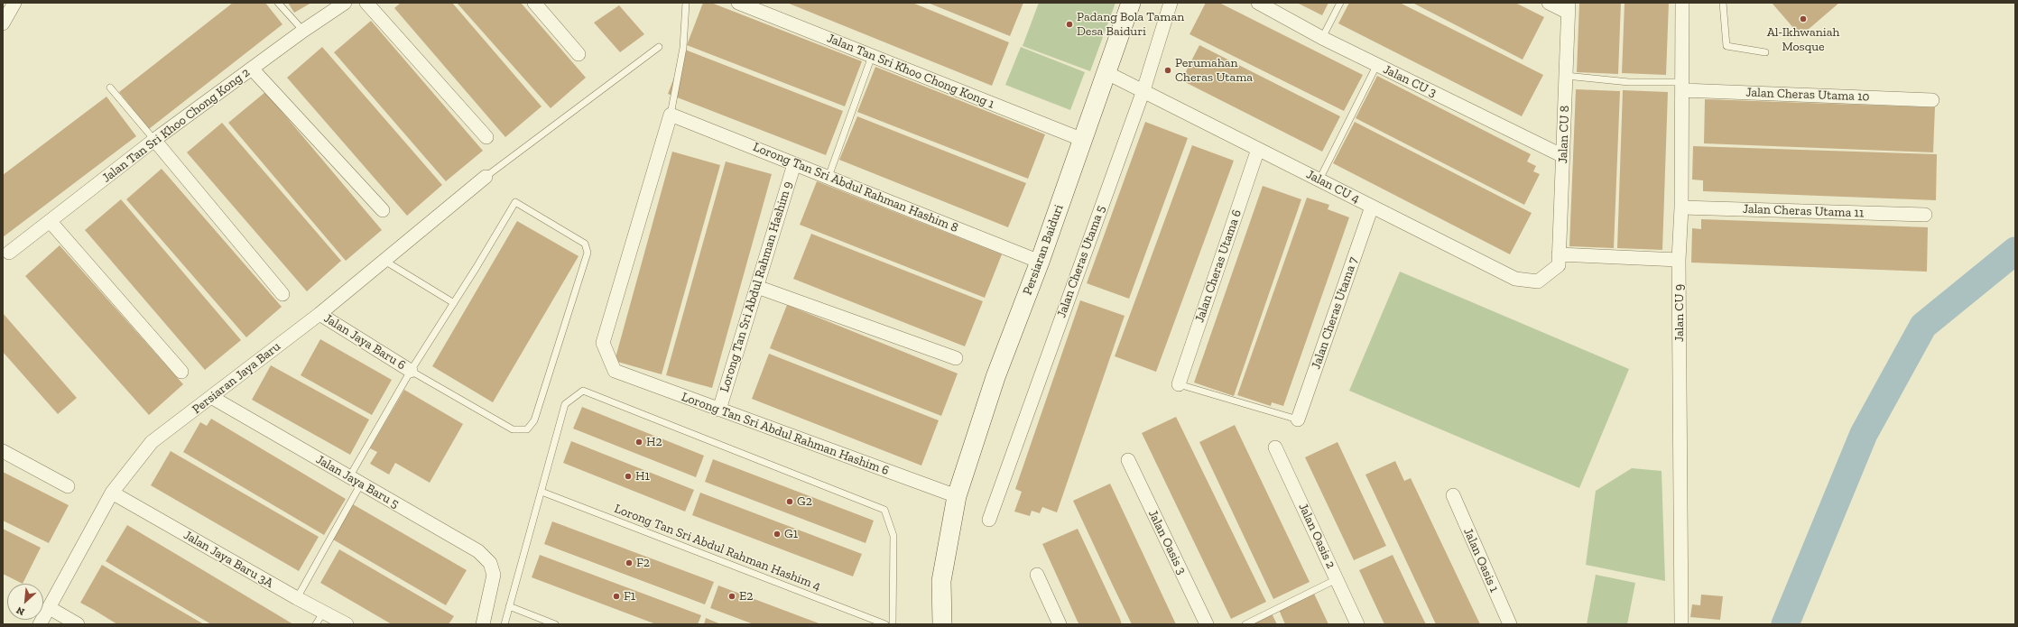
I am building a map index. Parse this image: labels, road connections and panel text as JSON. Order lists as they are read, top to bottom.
{
  "streets": {
    "street": [
      "Jalan Tan Sri Khoo Chong Kong 1",
      "Jalan CU 3",
      "Jalan Cheras Utama 10",
      "Jalan Tan Sri Khoo Chong Kong 2",
      "Jalan CU 8",
      "Jalan CU 4",
      "Lorong Tan Sri Abdul Rahman Hashim 8",
      "Jalan Cheras Utama 11",
      "Persiaran Baiduri",
      "Jalan Cheras Utama 5",
      "Jalan Cheras Utama 6",
      "Lorong Tan Sri Abdul Rahman Hashim 9",
      "Jalan Cheras Utama 7",
      "Jalan CU 9",
      "Jalan Jaya Baru 6",
      "Persiaran Jaya Baru",
      "Lorong Tan Sri Abdul Rahman Hashim 6",
      "Jalan Jaya Baru 5",
      "Jalan Oasis 2",
      "Jalan Oasis 3",
      "Jalan Jaya Baru 3A",
      "Jalan Oasis 1"
    ],
    "lane": ["Lorong Tan Sri Abdul Rahman Hashim 4"]
  },
  "crossings": [
    ["Jalan Tan Sri Khoo Chong Kong 1", "Persiaran Baiduri"],
    ["Jalan CU 3", "Jalan CU 8"],
    ["Jalan Cheras Utama 10", "Jalan CU 9"],
    ["Jalan CU 8", "Jalan CU 4"],
    ["Jalan CU 4", "Persiaran Baiduri"],
    ["Jalan CU 4", "Jalan Cheras Utama 5"],
    ["Jalan CU 4", "Jalan Cheras Utama 6"],
    ["Jalan CU 4", "Jalan Cheras Utama 7"],
    ["Lorong Tan Sri Abdul Rahman Hashim 8", "Persiaran Baiduri"],
    ["Lorong Tan Sri Abdul Rahman Hashim 8", "Lorong Tan Sri Abdul Rahman Hashim 9"],
    ["Lorong Tan Sri Abdul Rahman Hashim 8", "Lorong Tan Sri Abdul Rahman Hashim 6"],
    ["Jalan Cheras Utama 11", "Jalan CU 9"],
    ["Persiaran Baiduri", "Lorong Tan Sri Abdul Rahman Hashim 6"],
    ["Lorong Tan Sri Abdul Rahman Hashim 9", "Lorong Tan Sri Abdul Rahman Hashim 6"],
    ["Jalan Jaya Baru 6", "Persiaran Jaya Baru"],
    ["Persiaran Jaya Baru", "Jalan Jaya Baru 5"],
    ["Persiaran Jaya Baru", "Jalan Jaya Baru 3A"]
  ],
  "places": [
    "Al-Ikhwaniah Mosque",
    "Padang Bola Taman Desa Baiduri",
    "Perumahan Cheras Utama",
    "H2",
    "H1",
    "G2",
    "G1",
    "F2",
    "F1",
    "E2"
  ],
  "north": "bottom left"
}
